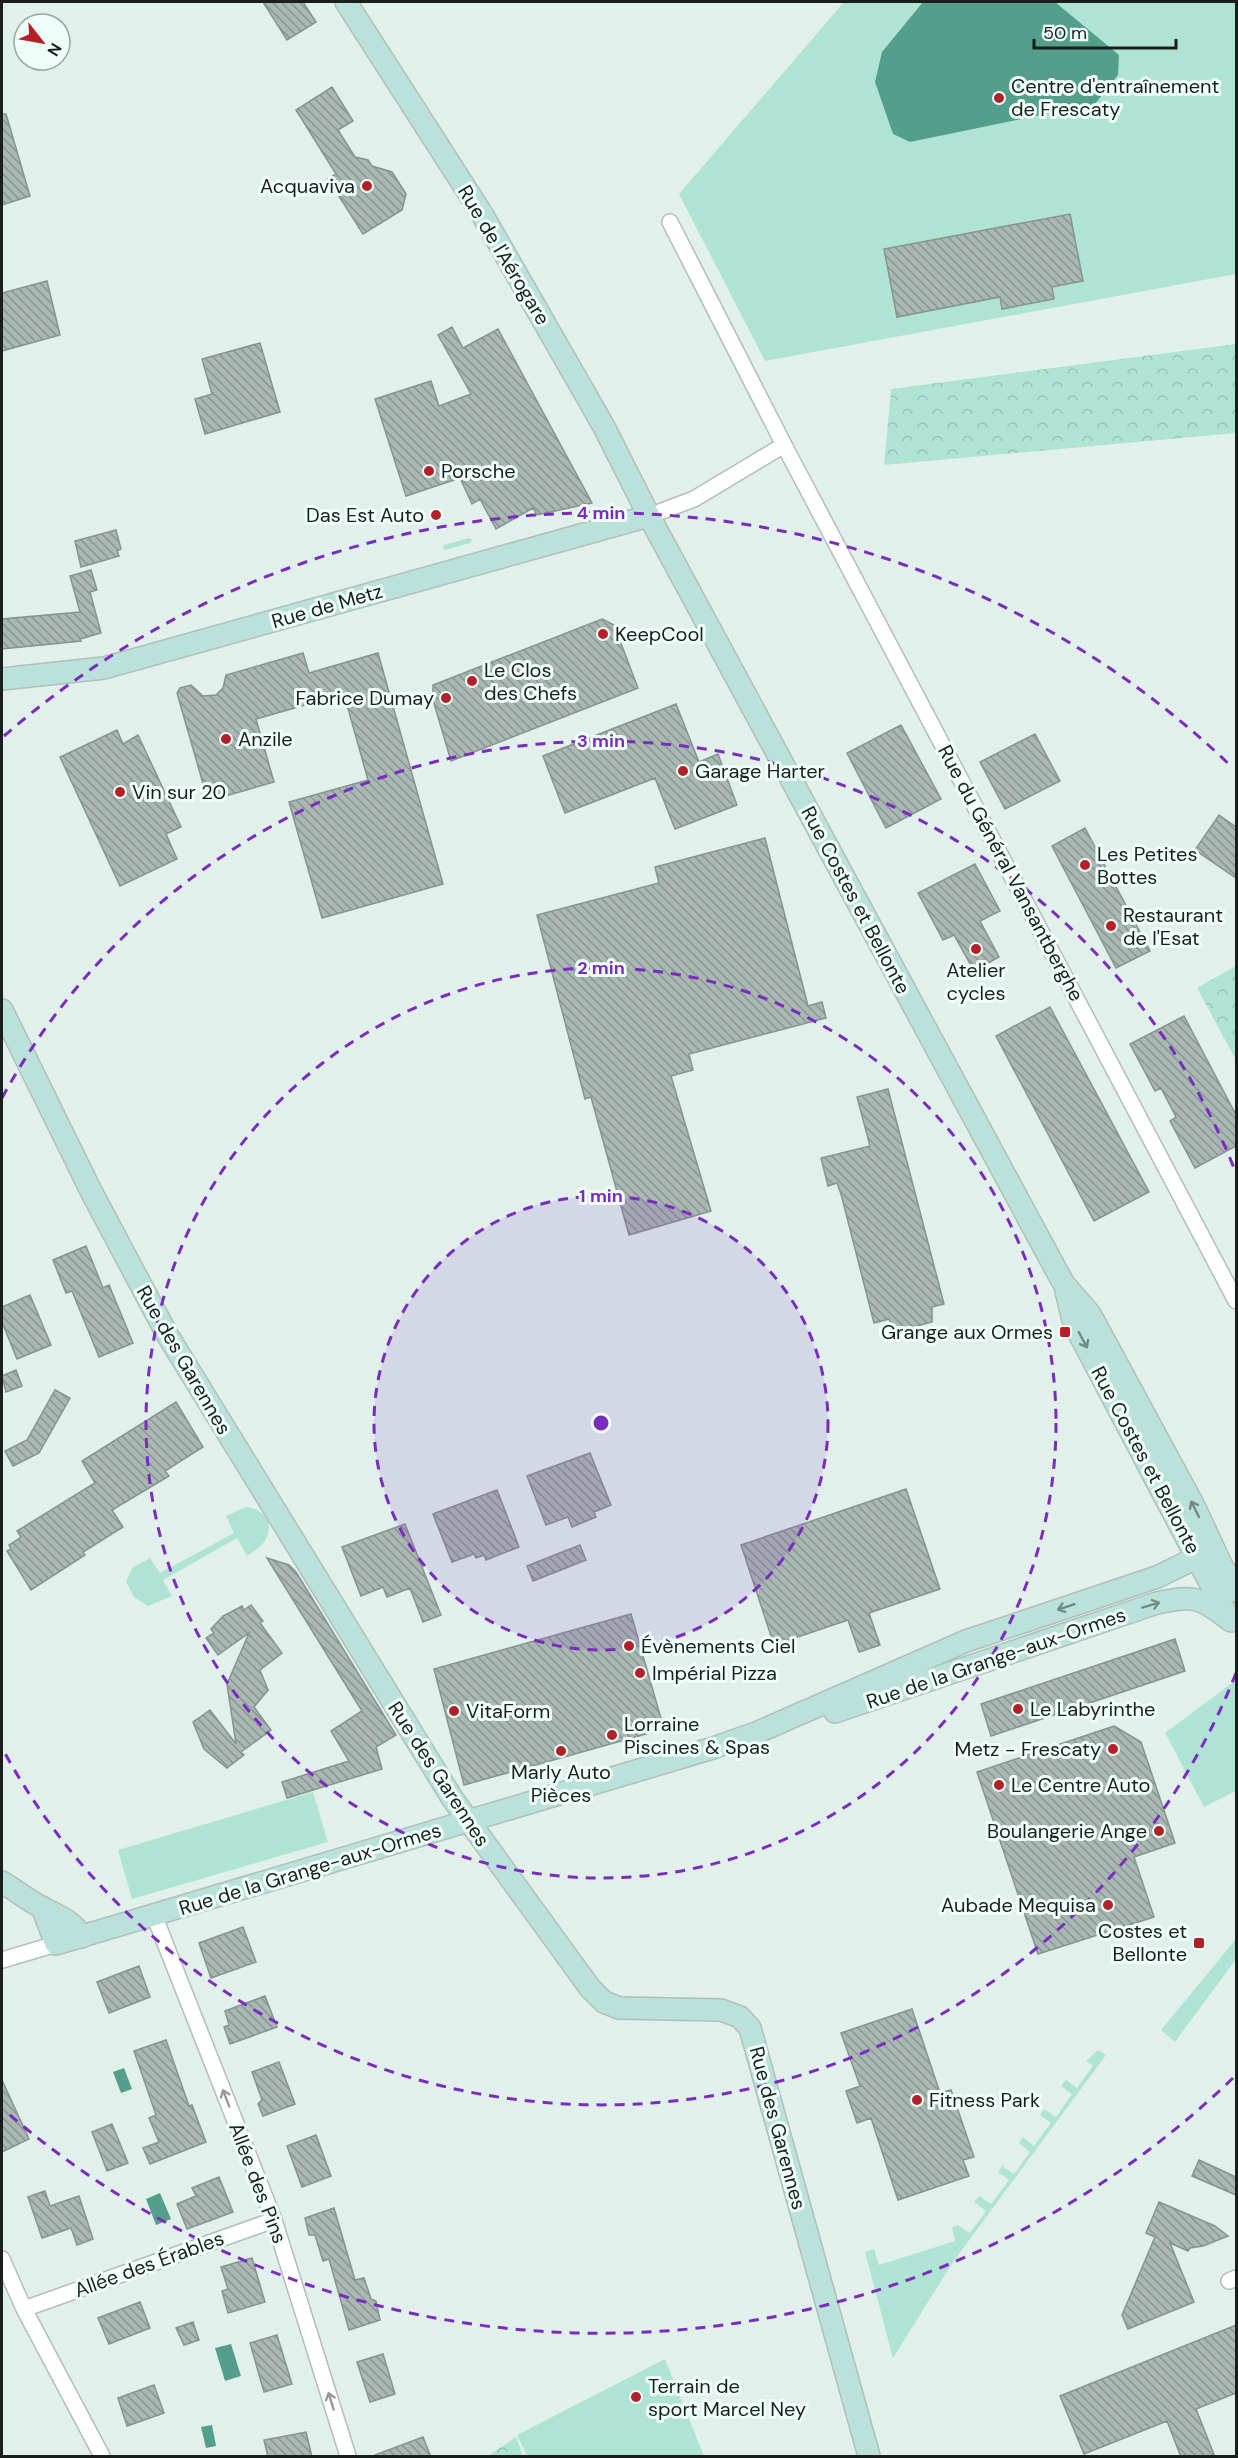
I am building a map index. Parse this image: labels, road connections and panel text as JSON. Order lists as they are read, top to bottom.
{
  "streets": {
    "street": [
      "Rue de l'Aérogare",
      "Rue de Metz",
      "Rue du Général Vansantberghe",
      "Rue Costes et Bellonte",
      "Rue des Garennes",
      "Rue de la Grange-aux-Ormes",
      "Allée des Pins",
      "Allée des Érables"
    ]
  },
  "crossings": [
    ["Rue de l'Aérogare", "Rue de Metz"],
    ["Rue de l'Aérogare", "Rue Costes et Bellonte"],
    ["Rue de Metz", "Rue Costes et Bellonte"],
    ["Rue Costes et Bellonte", "Rue de la Grange-aux-Ormes"],
    ["Rue des Garennes", "Rue de la Grange-aux-Ormes"],
    ["Rue de la Grange-aux-Ormes", "Allée des Pins"],
    ["Allée des Pins", "Allée des Érables"]
  ],
  "one_way": ["Allée des Pins"],
  "places": {
    "other": [
      "Centre d'entraînement de Frescaty",
      "Acquaviva",
      "Porsche",
      "Das Est Auto",
      "KeepCool",
      "Le Clos des Chefs",
      "Fabrice Dumay",
      "Anzile",
      "Garage Harter",
      "Vin sur 20",
      "Les Petites Bottes",
      "Restaurant de l'Esat",
      "Atelier cycles",
      "Évènements Ciel",
      "Impérial Pizza",
      "Le Labyrinthe",
      "VitaForm",
      "Lorraine Piscines & Spas",
      "Metz - Frescaty",
      "Marly Auto Pièces",
      "Le Centre Auto",
      "Boulangerie Ange",
      "Aubade Mequisa",
      "Fitness Park",
      "Terrain de sport Marcel Ney"
    ],
    "transit": ["Grange aux Ormes", "Costes et Bellonte"]
  },
  "scale_bar": "50 m",
  "north": "bottom right",
  "rings": [
    "4 min",
    "3 min",
    "2 min",
    "1 min"
  ]
}
